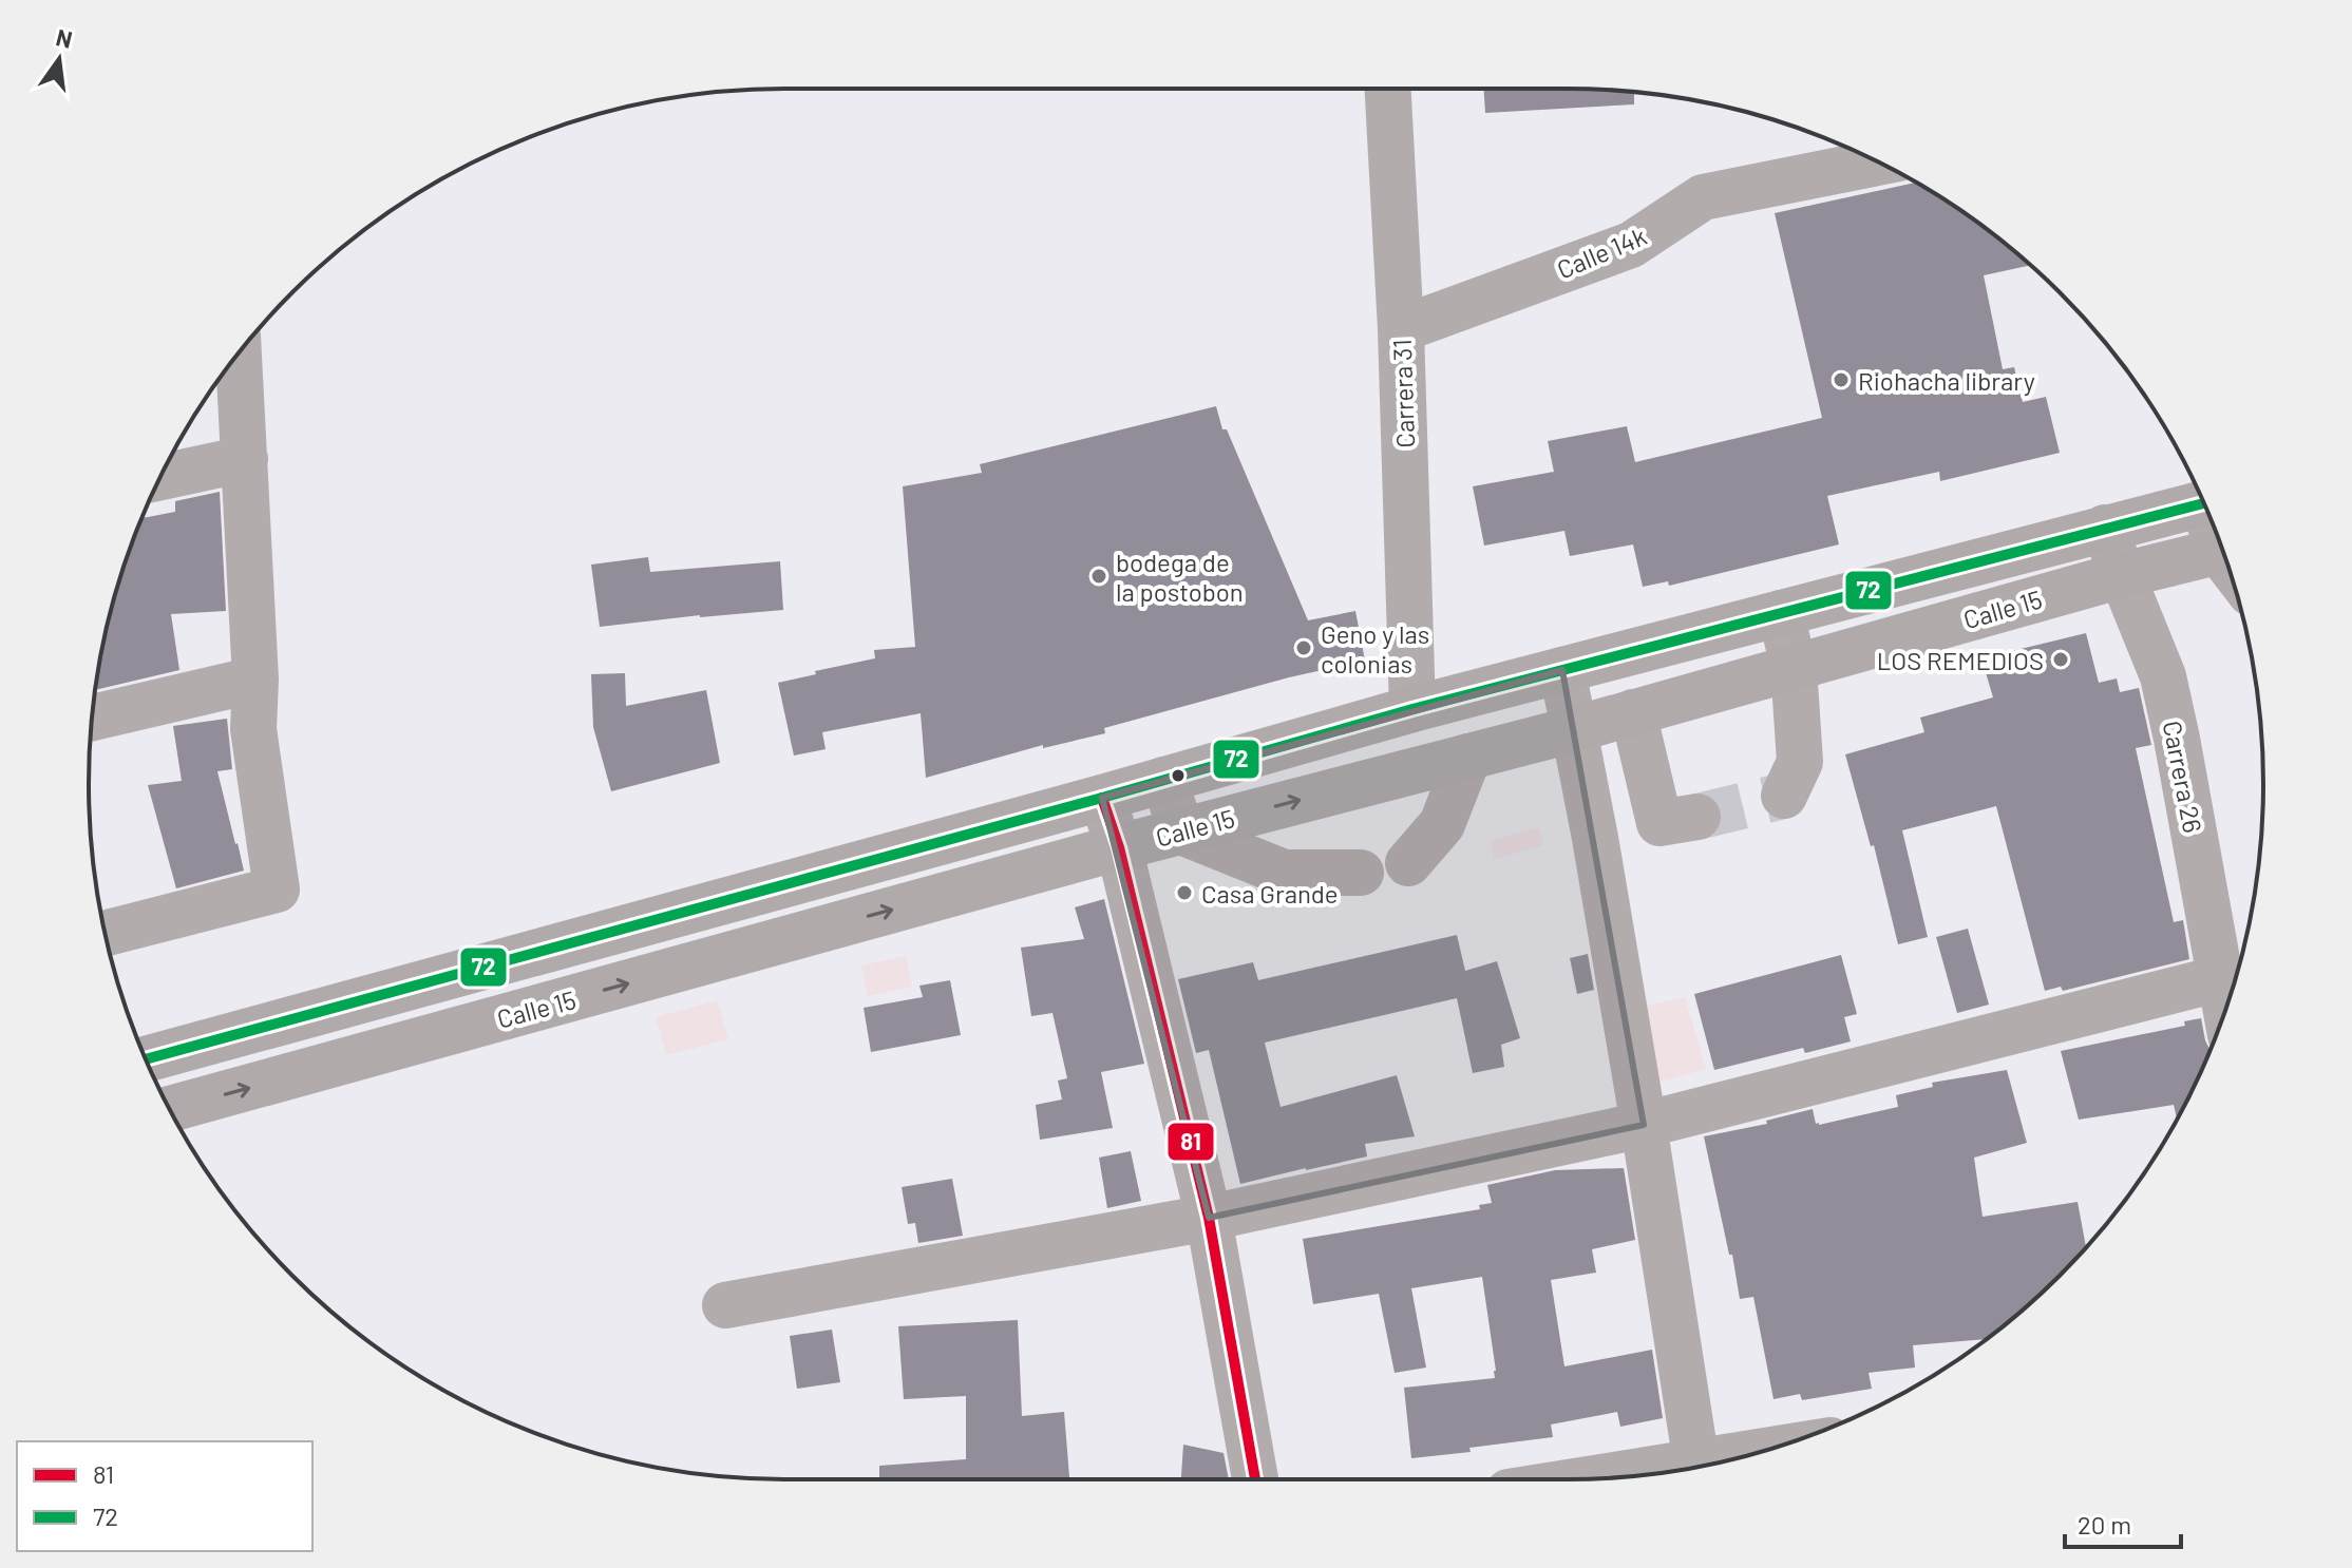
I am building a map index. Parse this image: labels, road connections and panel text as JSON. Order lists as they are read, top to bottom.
{
  "streets": {
    "highway": ["Calle 15"],
    "street": ["Calle 14k", "Carrera 31", "Carrera 26"]
  },
  "crossings": [
    ["Calle 14k", "Carrera 31"],
    ["Carrera 31", "Calle 15"],
    ["Calle 15", "Carrera 26"]
  ],
  "places": [
    "Riohacha library",
    "bodega de la postobon",
    "Geno y las colonias",
    "LOS REMEDIOS",
    "Casa Grande"
  ],
  "lines": ["transit line 72", "transit line 81"],
  "legend": ["81", "72"],
  "scale_bar": "20 m",
  "north": "top"
}
